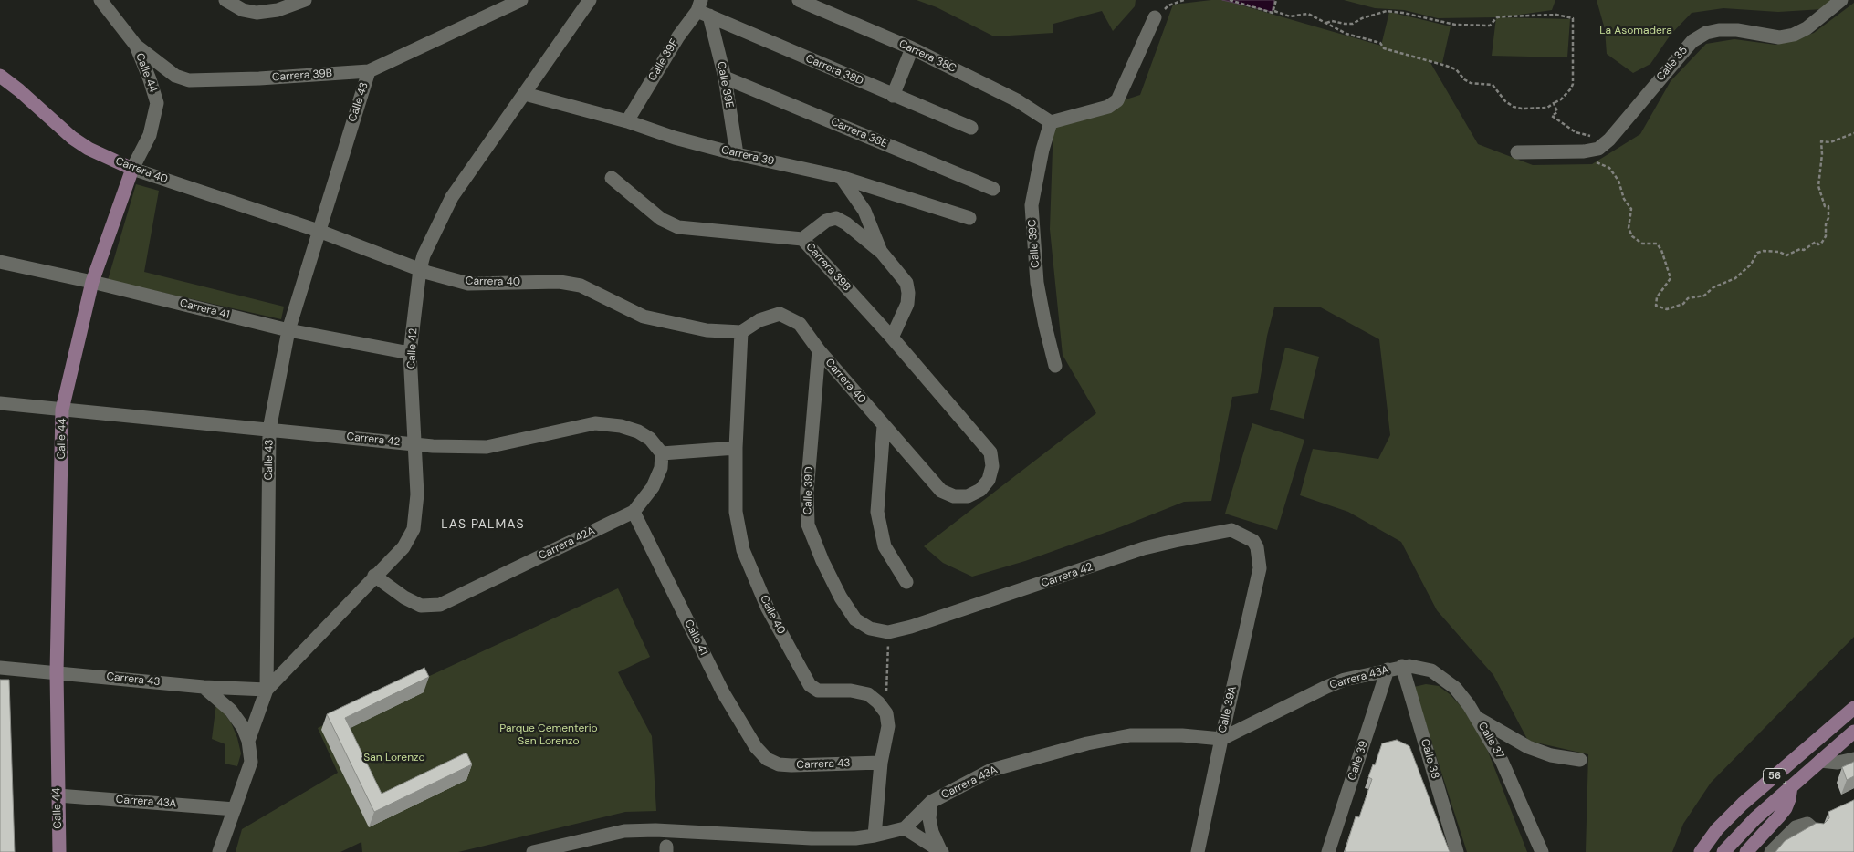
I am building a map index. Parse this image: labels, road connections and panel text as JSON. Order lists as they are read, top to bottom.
{
  "streets": {
    "main road": ["Calle 44", "Carrera 40", "56"],
    "street": [
      "Carrera 38C",
      "Calle 39F",
      "Calle 35",
      "Carrera 38D",
      "Carrera 39B",
      "Calle 39E",
      "Calle 43",
      "Carrera 38E",
      "Carrera 39",
      "Calle 39C",
      "Carrera 41",
      "Calle 42",
      "Carrera 42",
      "Calle 39D",
      "Carrera 42A",
      "Calle 40",
      "Calle 41",
      "Carrera 43A",
      "Carrera 43",
      "Calle 39A",
      "Calle 37",
      "Calle 38",
      "Calle 39"
    ]
  },
  "crossings": [
    ["Carrera 38C", "Calle 39C"],
    ["Calle 39F", "Carrera 38D"],
    ["Calle 39F", "Calle 39E"],
    ["Calle 39F", "Carrera 39"],
    ["Carrera 38D", "Calle 39E"],
    ["Calle 44", "Carrera 39B"],
    ["Calle 44", "Carrera 40"],
    ["Calle 44", "Carrera 41"],
    ["Calle 44", "Carrera 42"],
    ["Calle 44", "Carrera 43A"],
    ["Calle 44", "Carrera 43"],
    ["Carrera 39B", "Calle 43"],
    ["Carrera 39B", "Carrera 40"],
    ["Calle 39E", "Carrera 38E"],
    ["Calle 39E", "Carrera 39"],
    ["Calle 43", "Carrera 40"],
    ["Calle 43", "Carrera 41"],
    ["Calle 43", "Calle 42"],
    ["Calle 43", "Carrera 42"],
    ["Calle 43", "Carrera 43A"],
    ["Calle 43", "Carrera 43"],
    ["Carrera 39", "Calle 42"],
    ["Carrera 40", "Calle 42"],
    ["Carrera 40", "Calle 39D"],
    ["Carrera 40", "Calle 40"],
    ["Carrera 41", "Calle 42"],
    ["Calle 42", "Carrera 42"],
    ["Calle 42", "Carrera 42A"],
    ["Calle 42", "Carrera 43"],
    ["Carrera 42", "Calle 39D"],
    ["Carrera 42", "Carrera 42A"],
    ["Carrera 42", "Calle 39A"],
    ["Carrera 42A", "Calle 41"],
    ["Calle 41", "Carrera 43"],
    ["Carrera 43A", "Calle 39A"],
    ["Carrera 43A", "Calle 37"],
    ["Carrera 43A", "Calle 38"],
    ["Carrera 43A", "Calle 39"],
    ["Calle 37", "Calle 38"]
  ],
  "districts": ["LAS PALMAS"],
  "parks": ["La Asomadera", "Parque Cementerio San Lorenzo", "San Lorenzo"]
}
